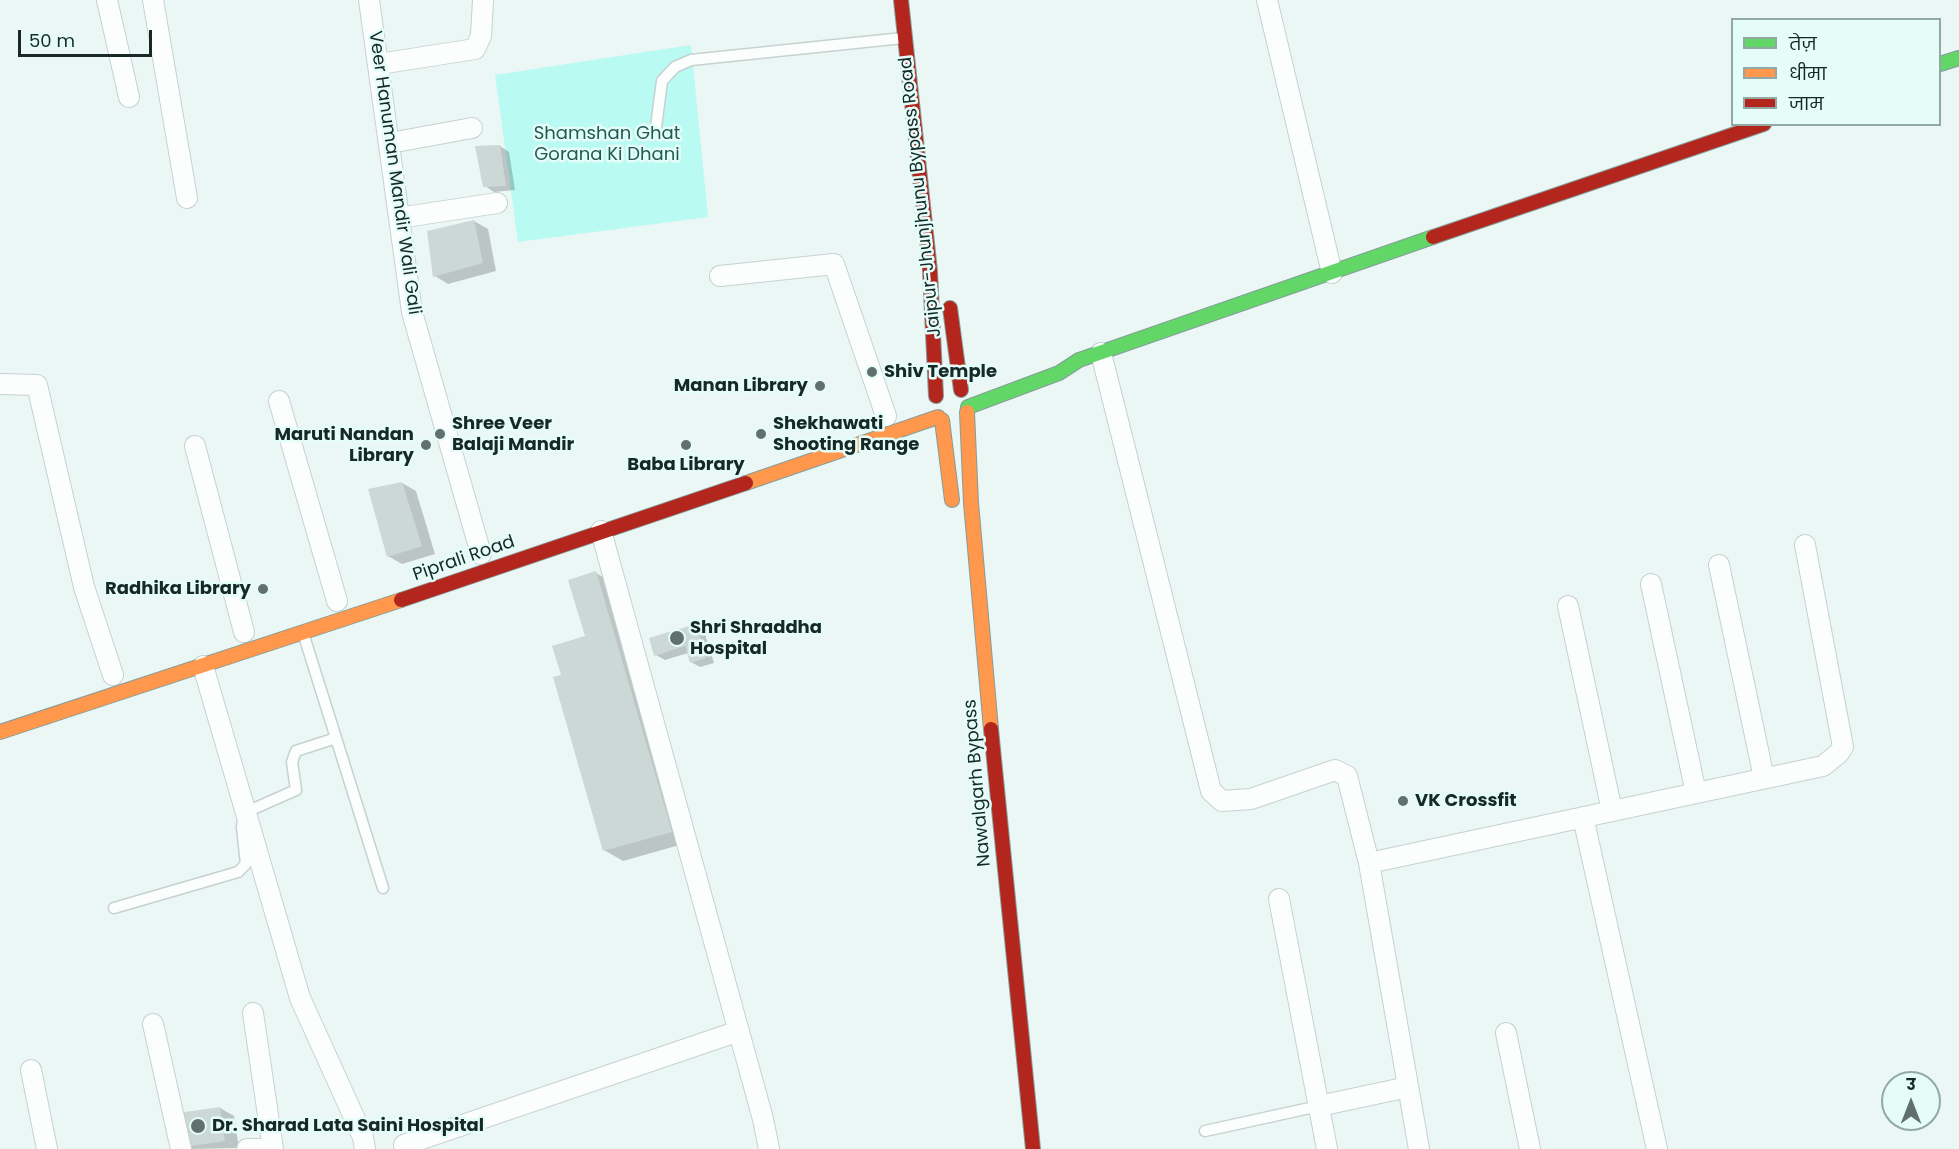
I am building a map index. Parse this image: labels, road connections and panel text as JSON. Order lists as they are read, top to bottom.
{
  "streets": {
    "main road": ["Jaipur-Jhunjhunu Bypass Road", "Piprali Road", "Nawalgarh Bypass"],
    "street": ["Veer Hanuman Mandir Wali Gali"]
  },
  "crossings": [
    ["Jaipur-Jhunjhunu Bypass Road", "Piprali Road"],
    ["Jaipur-Jhunjhunu Bypass Road", "Nawalgarh Bypass"],
    ["Piprali Road", "Nawalgarh Bypass"]
  ],
  "parks": ["Shamshan Ghat Gorana Ki Dhani"],
  "places": [
    "Shiv Temple",
    "Manan Library",
    "Shree Veer Balaji Mandir",
    "Shekhawati Shooting Range",
    "Maruti Nandan Library",
    "Baba Library",
    "Radhika Library",
    "Shri Shraddha Hospital",
    "VK Crossfit",
    "Dr. Sharad Lata Saini Hospital"
  ],
  "legend": ["तेज़", "धीमा", "जाम"],
  "scale_bar": "50 m",
  "north": "top"
}
